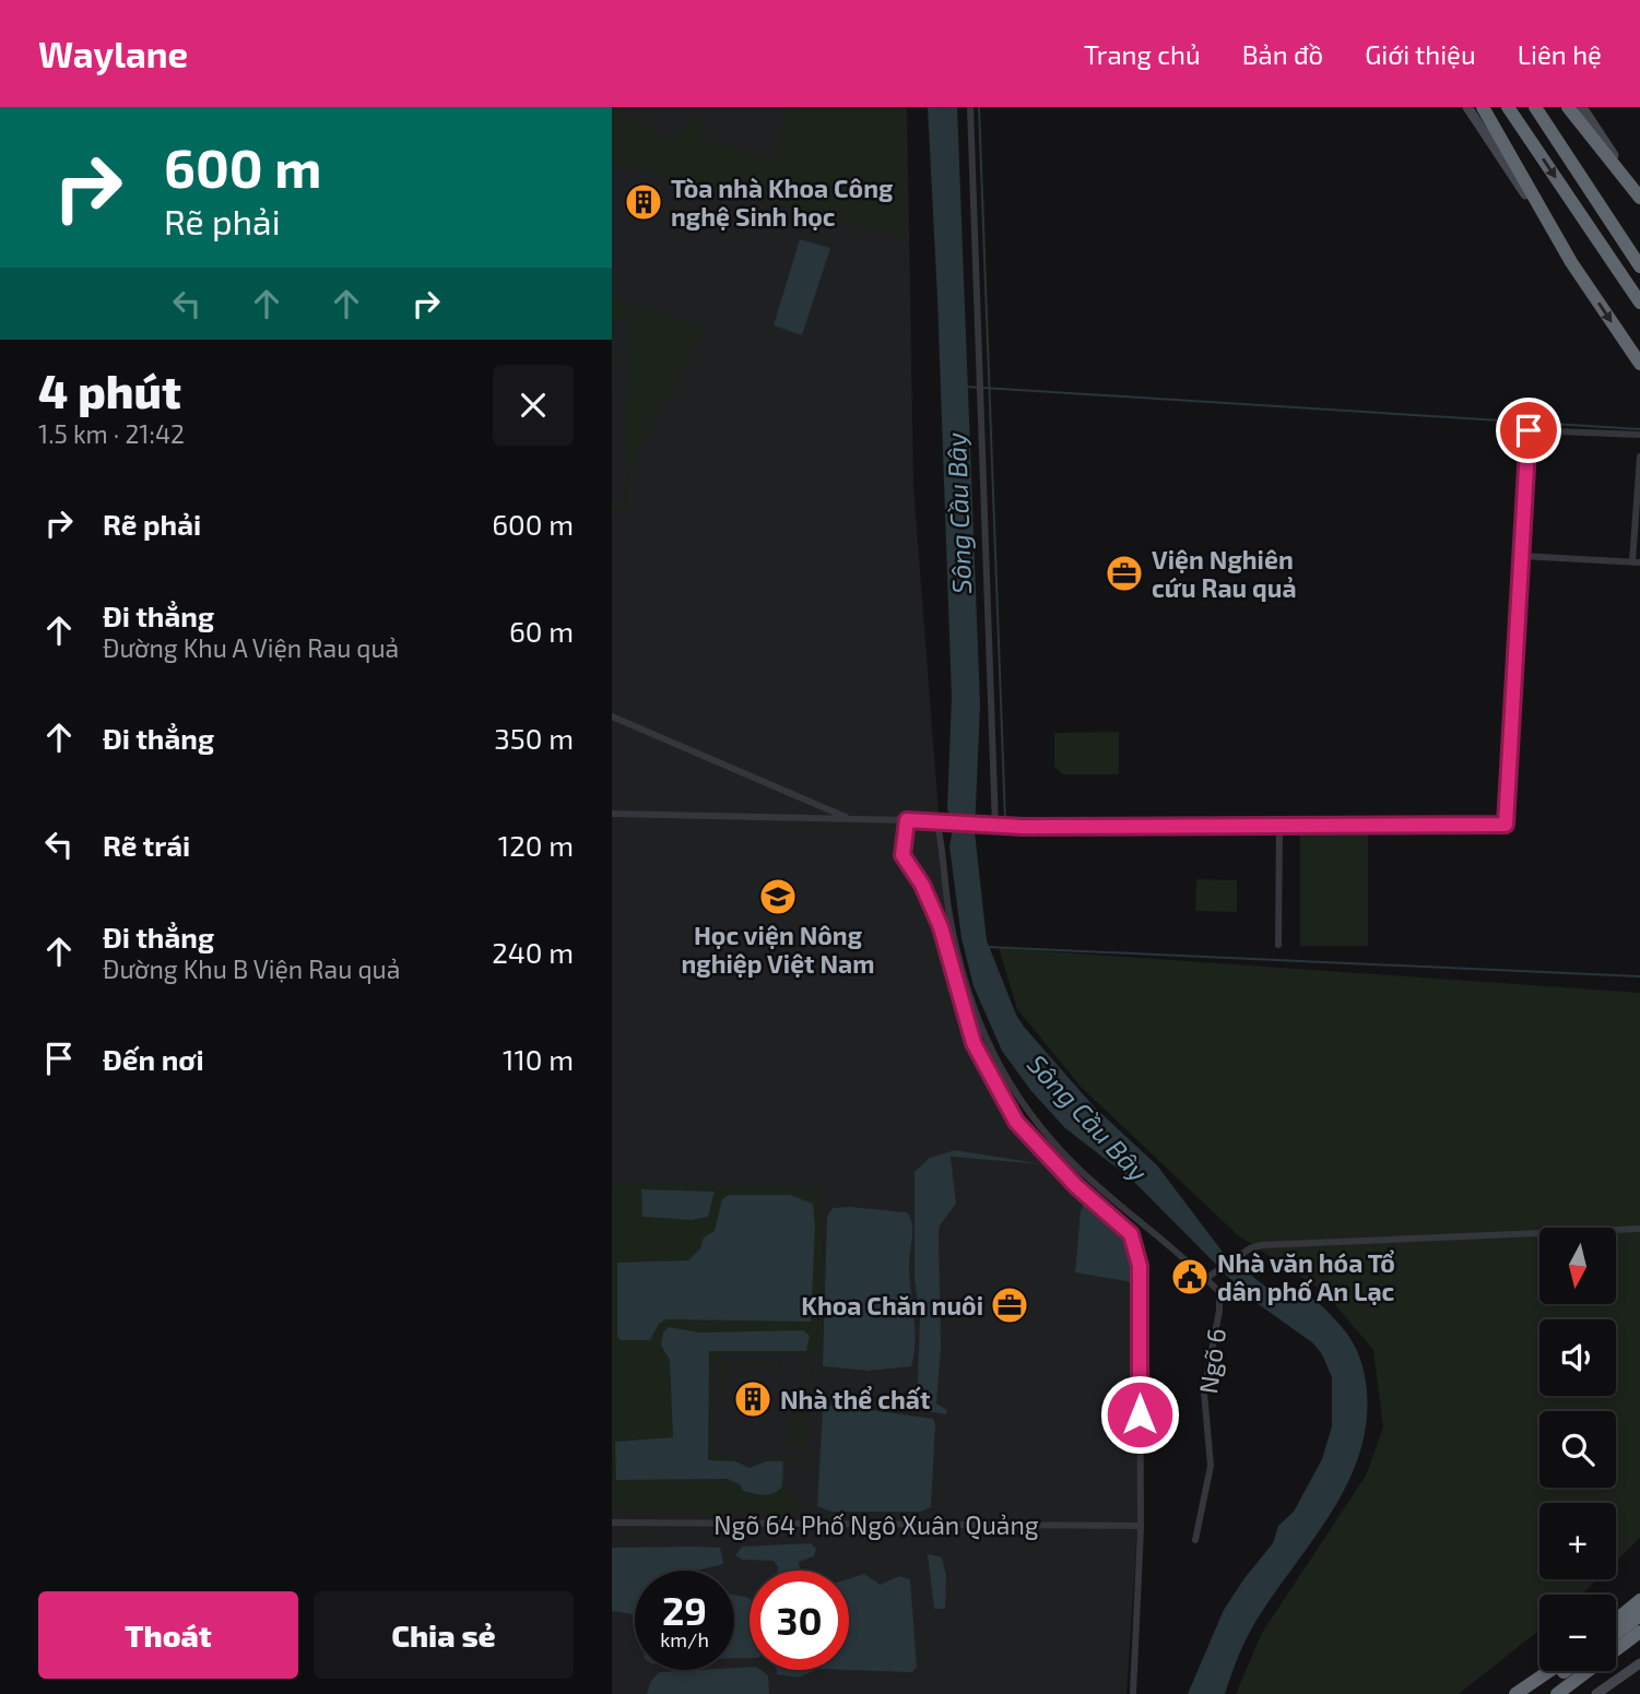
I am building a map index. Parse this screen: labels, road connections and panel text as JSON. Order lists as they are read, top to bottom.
{
  "streets": {
    "street": ["Ngõ 6", "Ngõ 64 Phố Ngô Xuân Quảng"]
  },
  "water": ["Sông Cầu Bây"],
  "places": {
    "building": ["Tòa nhà Khoa Công nghệ Sinh học", "Nhà thể chất"],
    "office": ["Viện Nghiên cứu Rau quả", "Khoa Chăn nuôi"],
    "school or university": ["Học viện Nông nghiệp Việt Nam"],
    "public building": ["Nhà văn hóa Tổ dân phố An Lạc"]
  },
  "north": "bottom",
  "page": {
    "header": "Waylane",
    "nav": [
      "Trang chủ",
      "Bản đồ",
      "Giới thiệu",
      "Liên hệ"
    ],
    "turn": ["600 m", "Rẽ phải"],
    "heading": ["4 phút", "1.5 km · 21:42"],
    "list": [
      {
        "name": "Rẽ phải",
        "value": "600 m"
      },
      {
        "name": "Đi thẳng",
        "note": "Đường Khu A Viện Rau quả",
        "value": "60 m"
      },
      {
        "name": "Đi thẳng",
        "value": "350 m"
      },
      {
        "name": "Rẽ trái",
        "value": "120 m"
      },
      {
        "name": "Đi thẳng",
        "note": "Đường Khu B Viện Rau quả",
        "value": "240 m"
      },
      {
        "name": "Đến nơi",
        "value": "110 m"
      }
    ],
    "map_buttons": ["+", "−"],
    "speed": "29 km/h",
    "limit": "30",
    "buttons": ["Thoát", "Chia sẻ"]
  }
}
